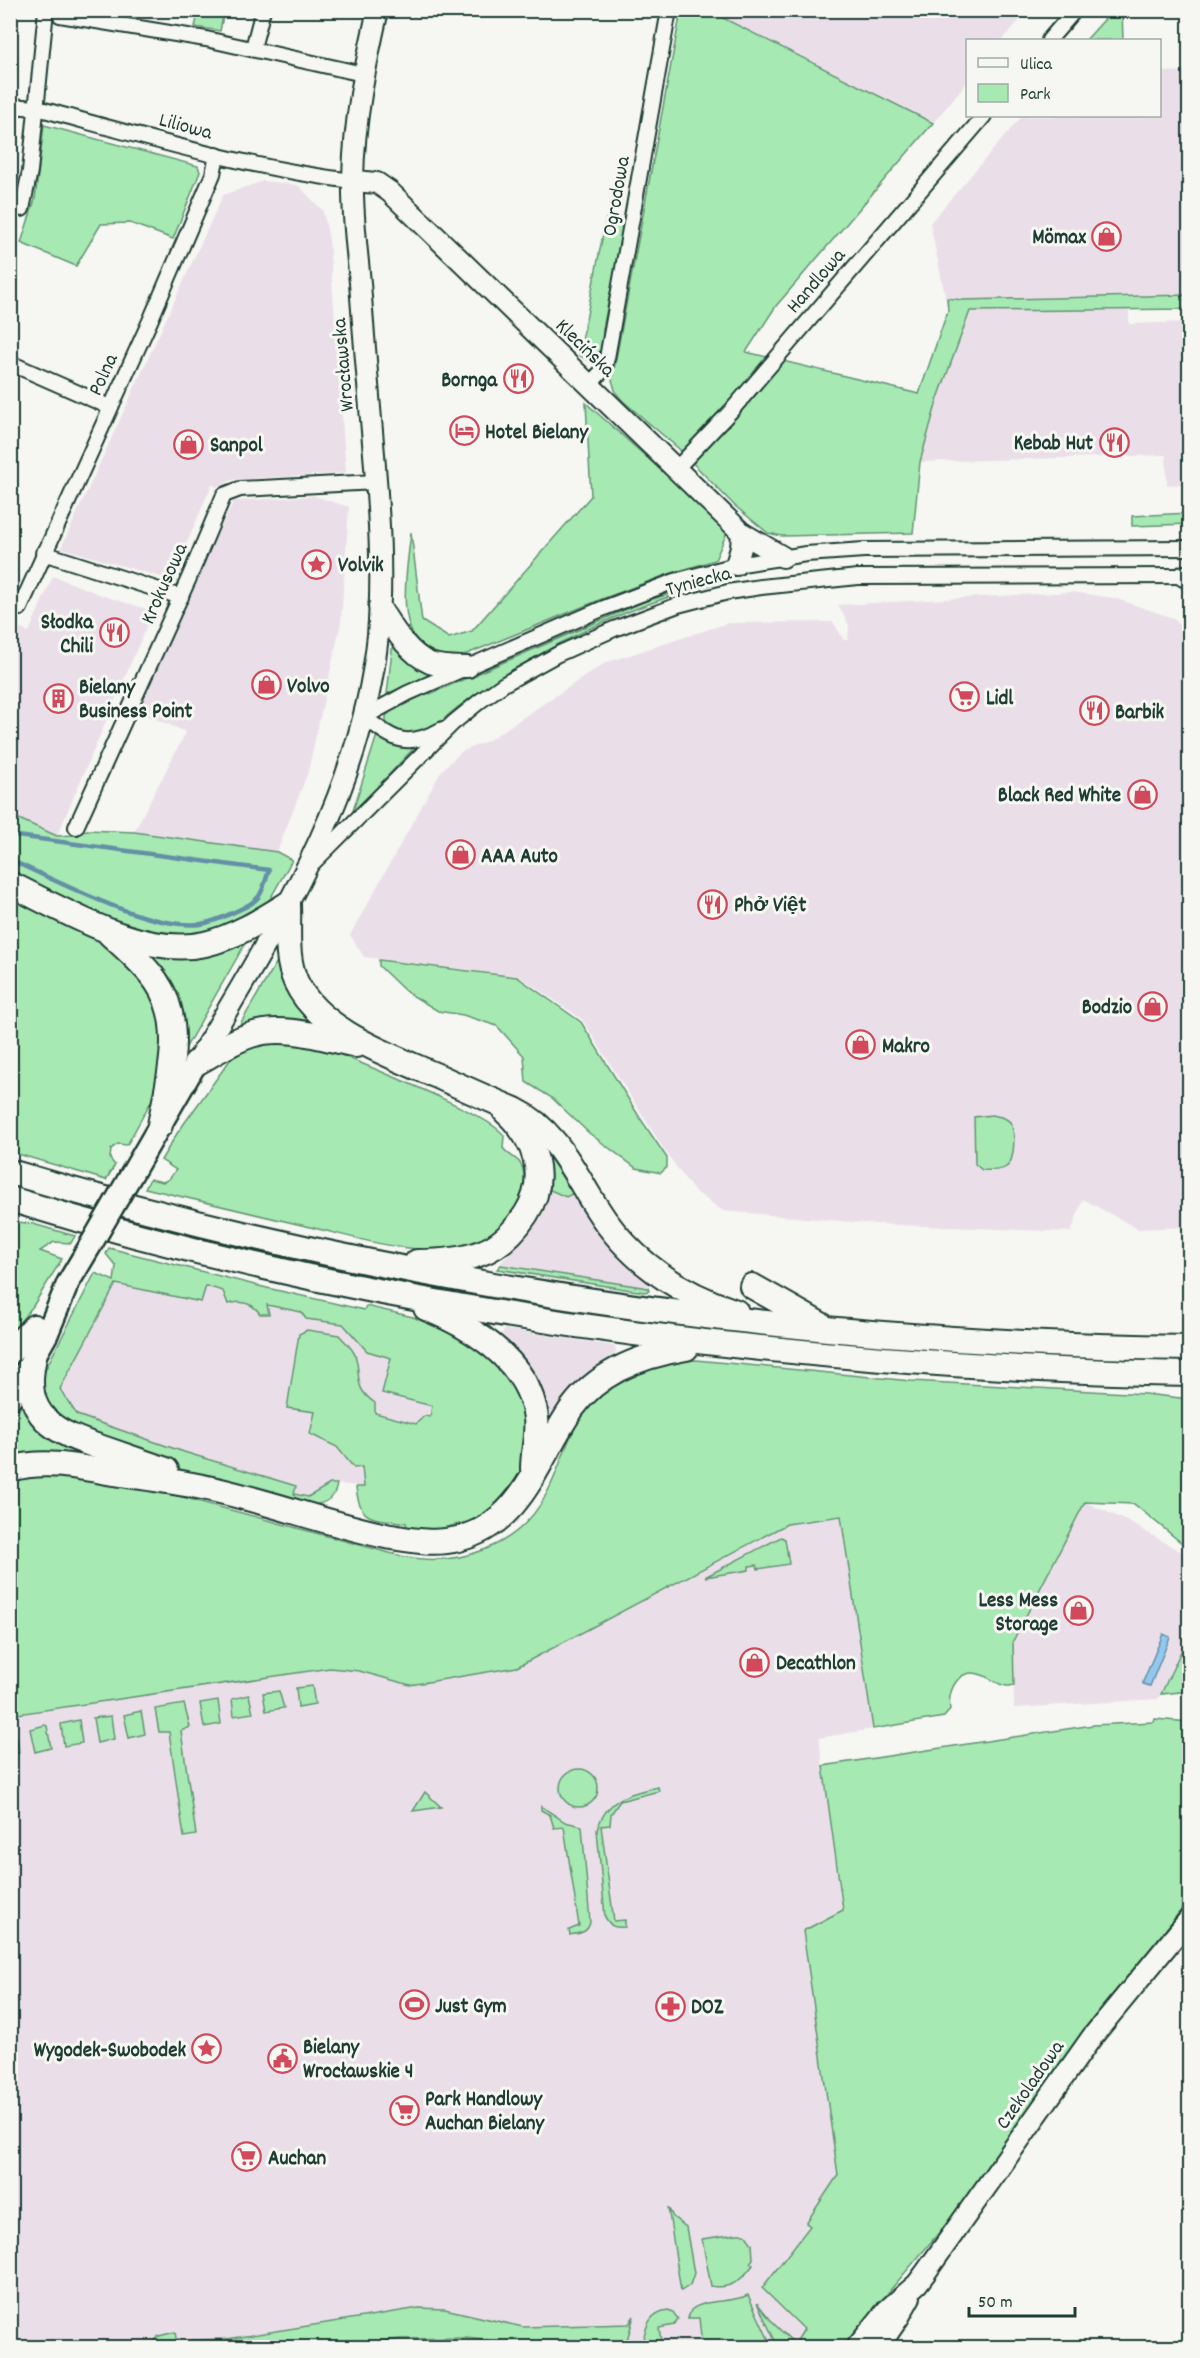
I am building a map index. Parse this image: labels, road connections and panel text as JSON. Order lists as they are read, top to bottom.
{
  "streets": {
    "main road": ["Klecińska", "Wrocławska", "Czekoladowa"],
    "street": [
      "Liliowa",
      "Ogrodowa",
      "Handlowa",
      "Polna",
      "Tyniecka",
      "Krokusowa"
    ]
  },
  "crossings": [
    ["Liliowa", "Klecińska"],
    ["Liliowa", "Wrocławska"],
    ["Liliowa", "Polna"],
    ["Ogrodowa", "Klecińska"],
    ["Handlowa", "Klecińska"],
    ["Klecińska", "Wrocławska"],
    ["Klecińska", "Tyniecka"],
    ["Wrocławska", "Tyniecka"],
    ["Wrocławska", "Krokusowa"]
  ],
  "places": {
    "shop": [
      "Mömax",
      "Sanpol",
      "Volvo",
      "Black Red White",
      "AAA Auto",
      "Bodzio",
      "Makro",
      "Less Mess Storage",
      "Decathlon"
    ],
    "restaurant": [
      "Bornga",
      "Kebab Hut",
      "Słodka Chili",
      "Barbik",
      "Phở Việt"
    ],
    "hotel": ["Hotel Bielany"],
    "place": ["Volvik", "Wygodek-Swobodek"],
    "supermarket": ["Lidl", "Park Handlowy Auchan Bielany", "Auchan"],
    "building": ["Bielany Business Point"],
    "sports": ["Just Gym"],
    "pharmacy": ["DOZ"],
    "public building": ["Bielany Wrocławskie 4"]
  },
  "legend": ["Ulica", "Park"],
  "scale_bar": "50 m"
}
